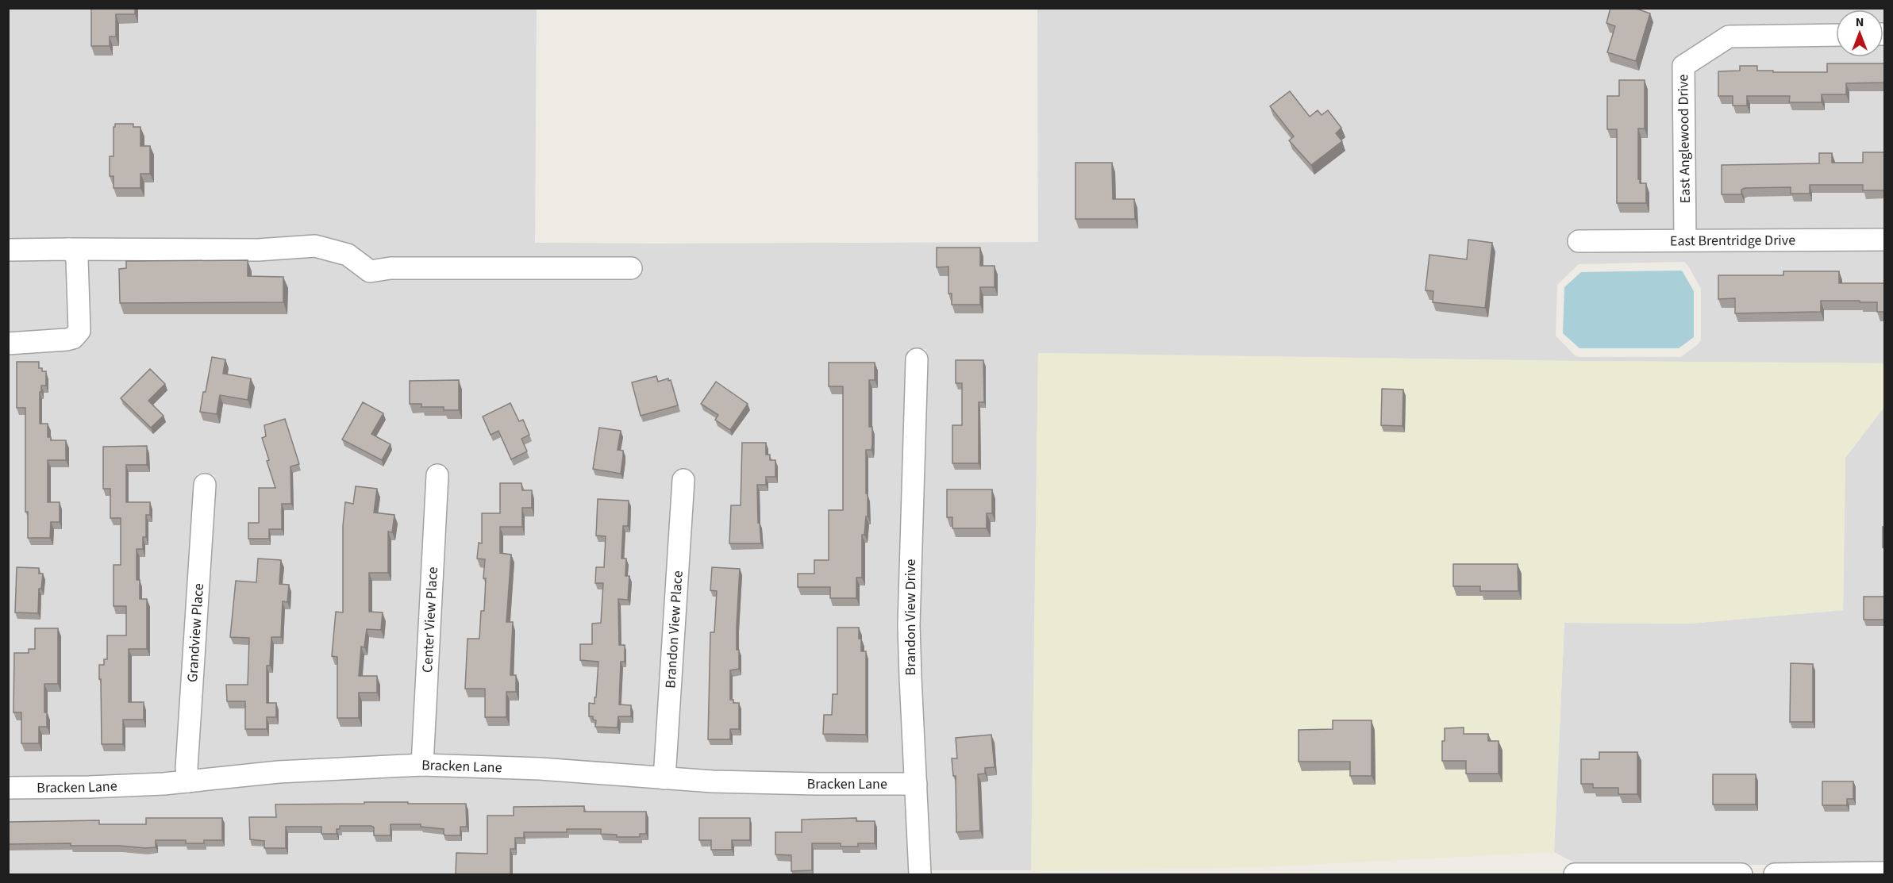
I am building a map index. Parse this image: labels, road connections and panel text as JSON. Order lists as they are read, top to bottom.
{
  "streets": {
    "street": [
      "East Anglewood Drive",
      "East Brentridge Drive",
      "Brandon View Drive",
      "Center View Place",
      "Brandon View Place",
      "Grandview Place",
      "Bracken Lane"
    ]
  },
  "crossings": [
    ["East Anglewood Drive", "East Brentridge Drive"],
    ["Brandon View Drive", "Bracken Lane"],
    ["Center View Place", "Bracken Lane"],
    ["Brandon View Place", "Bracken Lane"],
    ["Grandview Place", "Bracken Lane"]
  ],
  "north": "top"
}
